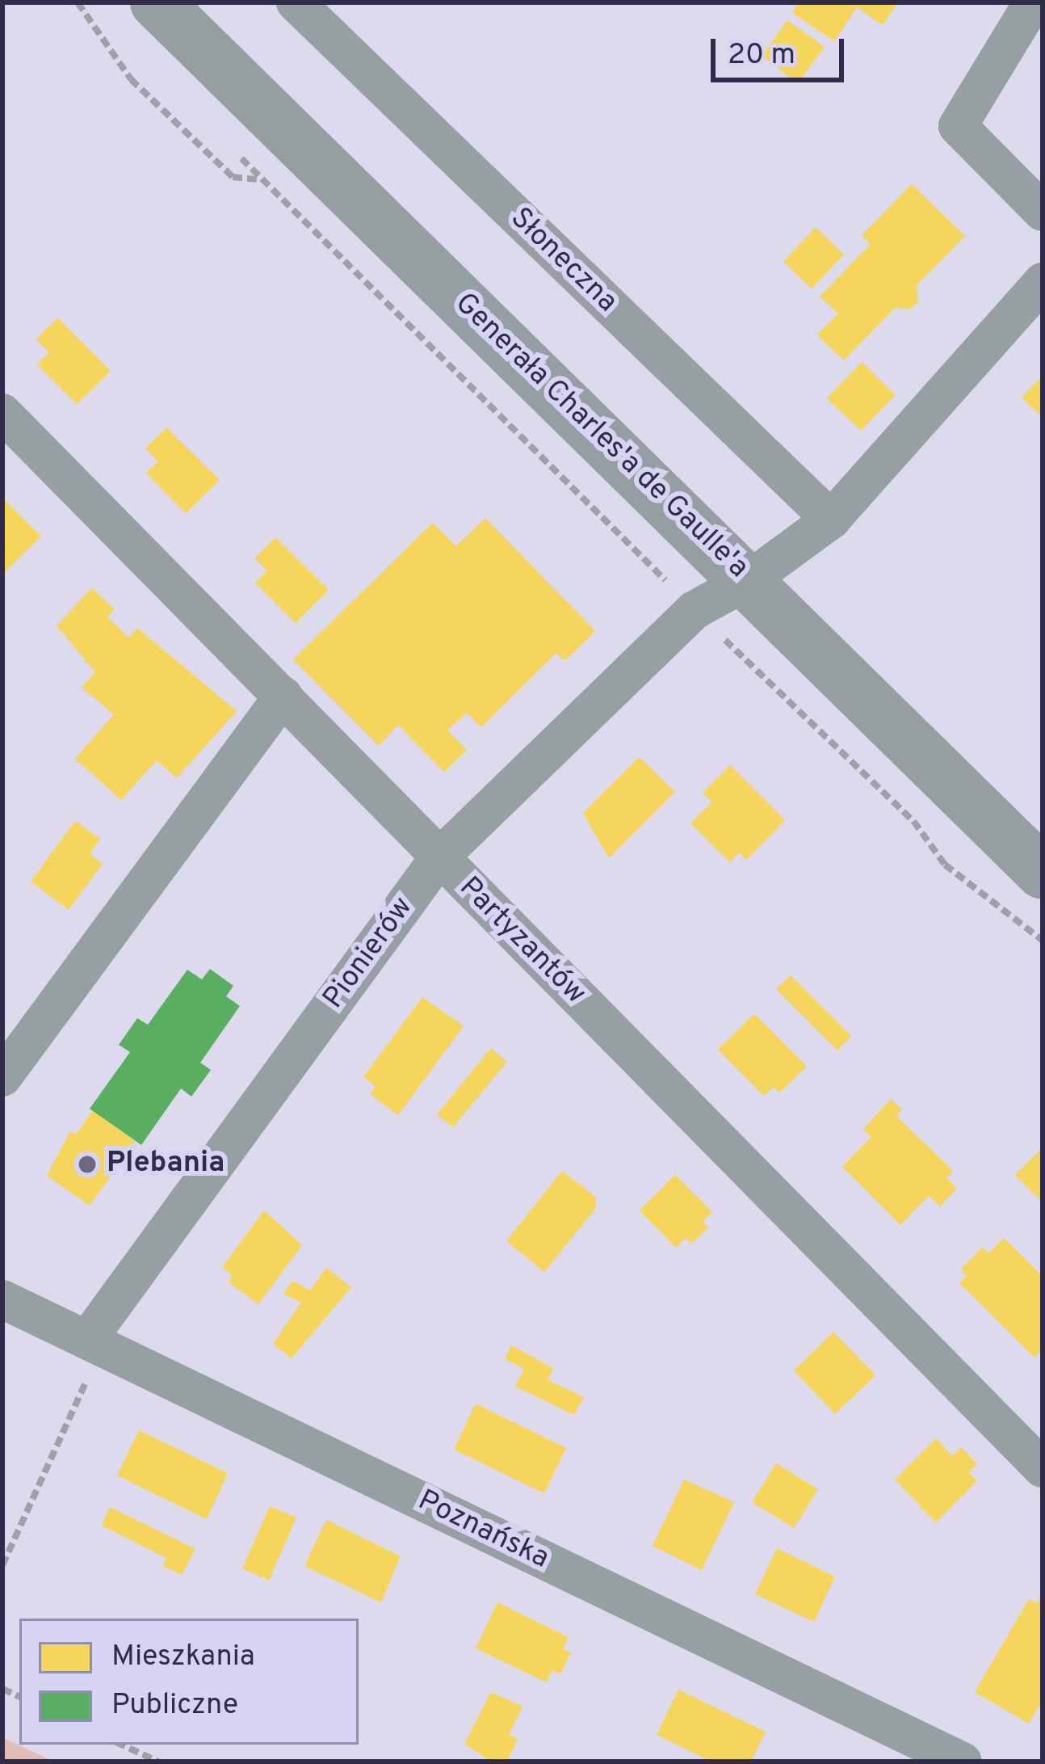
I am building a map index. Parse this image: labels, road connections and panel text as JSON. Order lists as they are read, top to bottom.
{
  "streets": {
    "main road": ["Generała Charles'a de Gaulle'a"],
    "street": [
      "Słoneczna",
      "Partyzantów",
      "Pionierów",
      "Poznańska"
    ]
  },
  "crossings": [
    ["Słoneczna", "Pionierów"],
    ["Generała Charles'a de Gaulle'a", "Pionierów"],
    ["Partyzantów", "Pionierów"],
    ["Pionierów", "Poznańska"]
  ],
  "places": ["Plebania"],
  "legend": ["Mieszkania", "Publiczne"],
  "scale_bar": "20 m"
}
